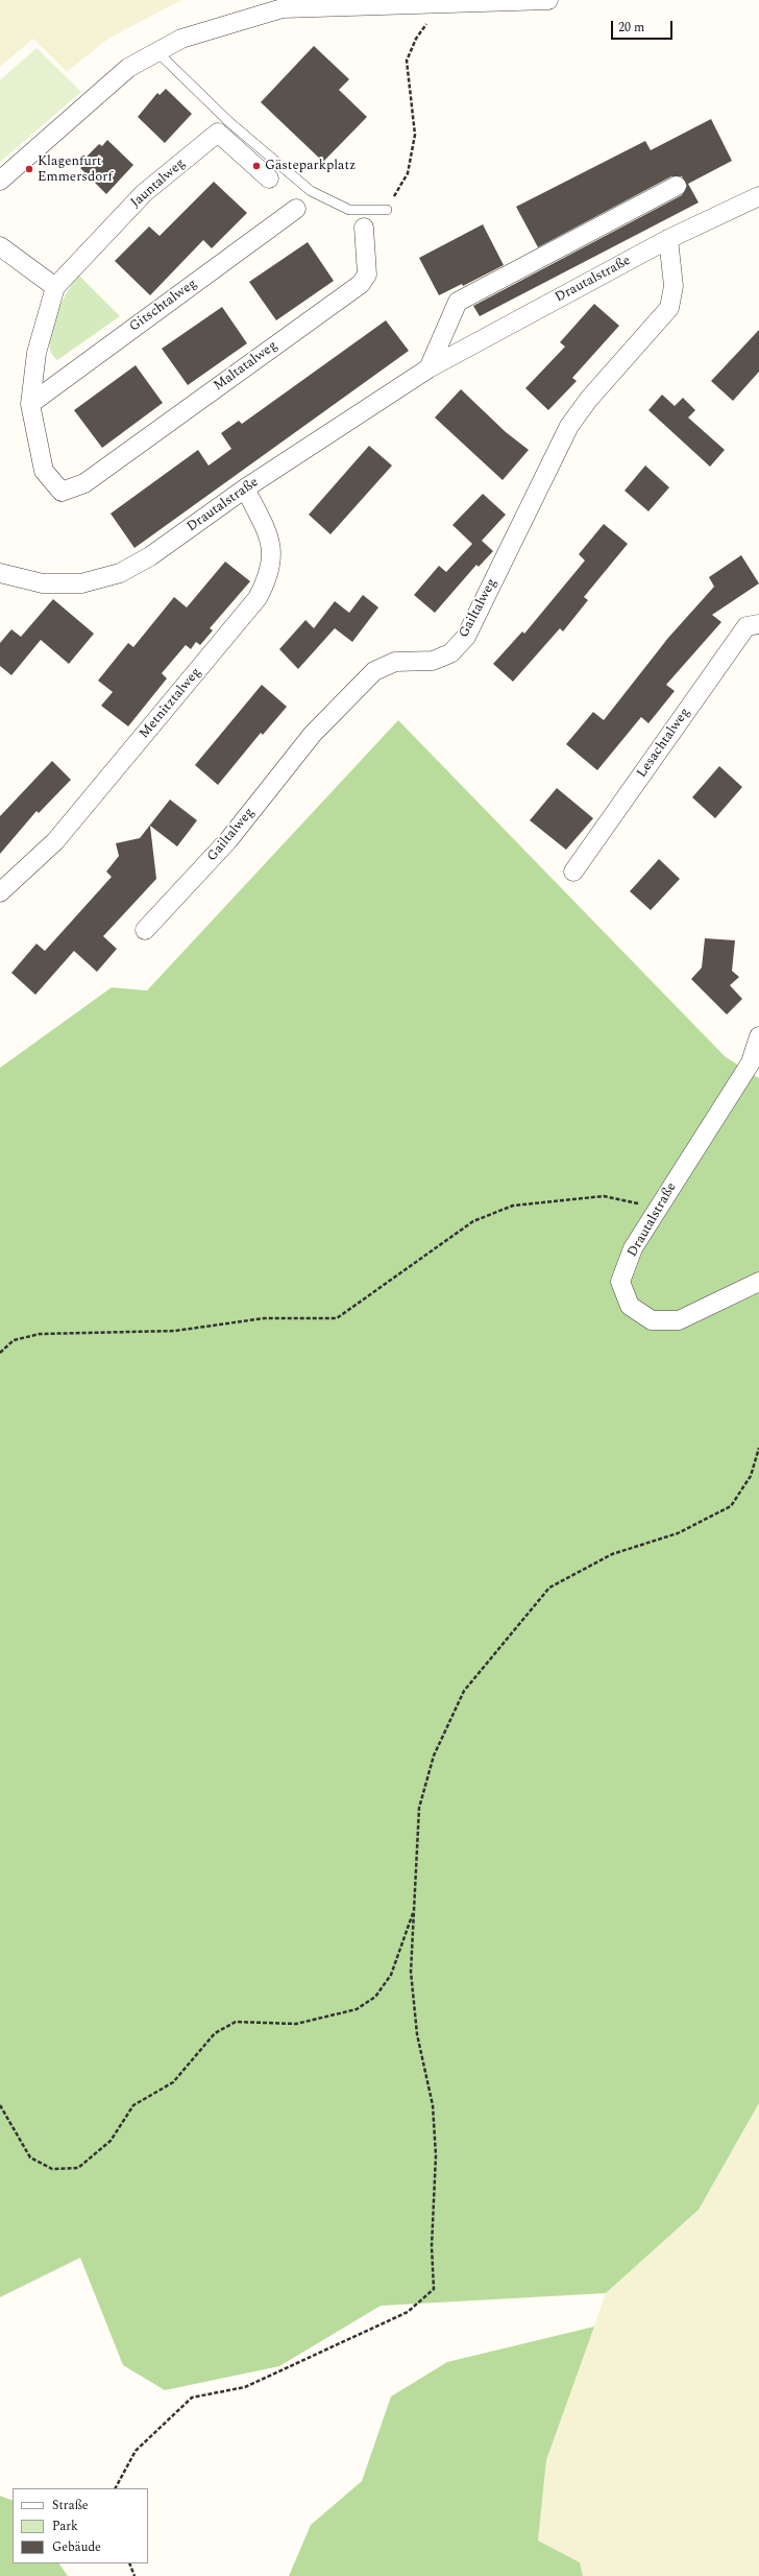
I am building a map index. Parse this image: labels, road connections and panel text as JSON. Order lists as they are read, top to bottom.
{
  "streets": {
    "street": [
      "Jauntalweg",
      "Drautalstraße",
      "Gitschtalweg",
      "Maltatalweg",
      "Gailtalweg",
      "Metnitztalweg",
      "Lesachtalweg"
    ]
  },
  "crossings": [
    ["Drautalstraße", "Gailtalweg"],
    ["Drautalstraße", "Metnitztalweg"],
    ["Gitschtalweg", "Maltatalweg"]
  ],
  "places": ["Gästeparkplatz", "Klagenfurt Emmersdorf"],
  "legend": ["Straße", "Park", "Gebäude"],
  "scale_bar": "20 m"
}
